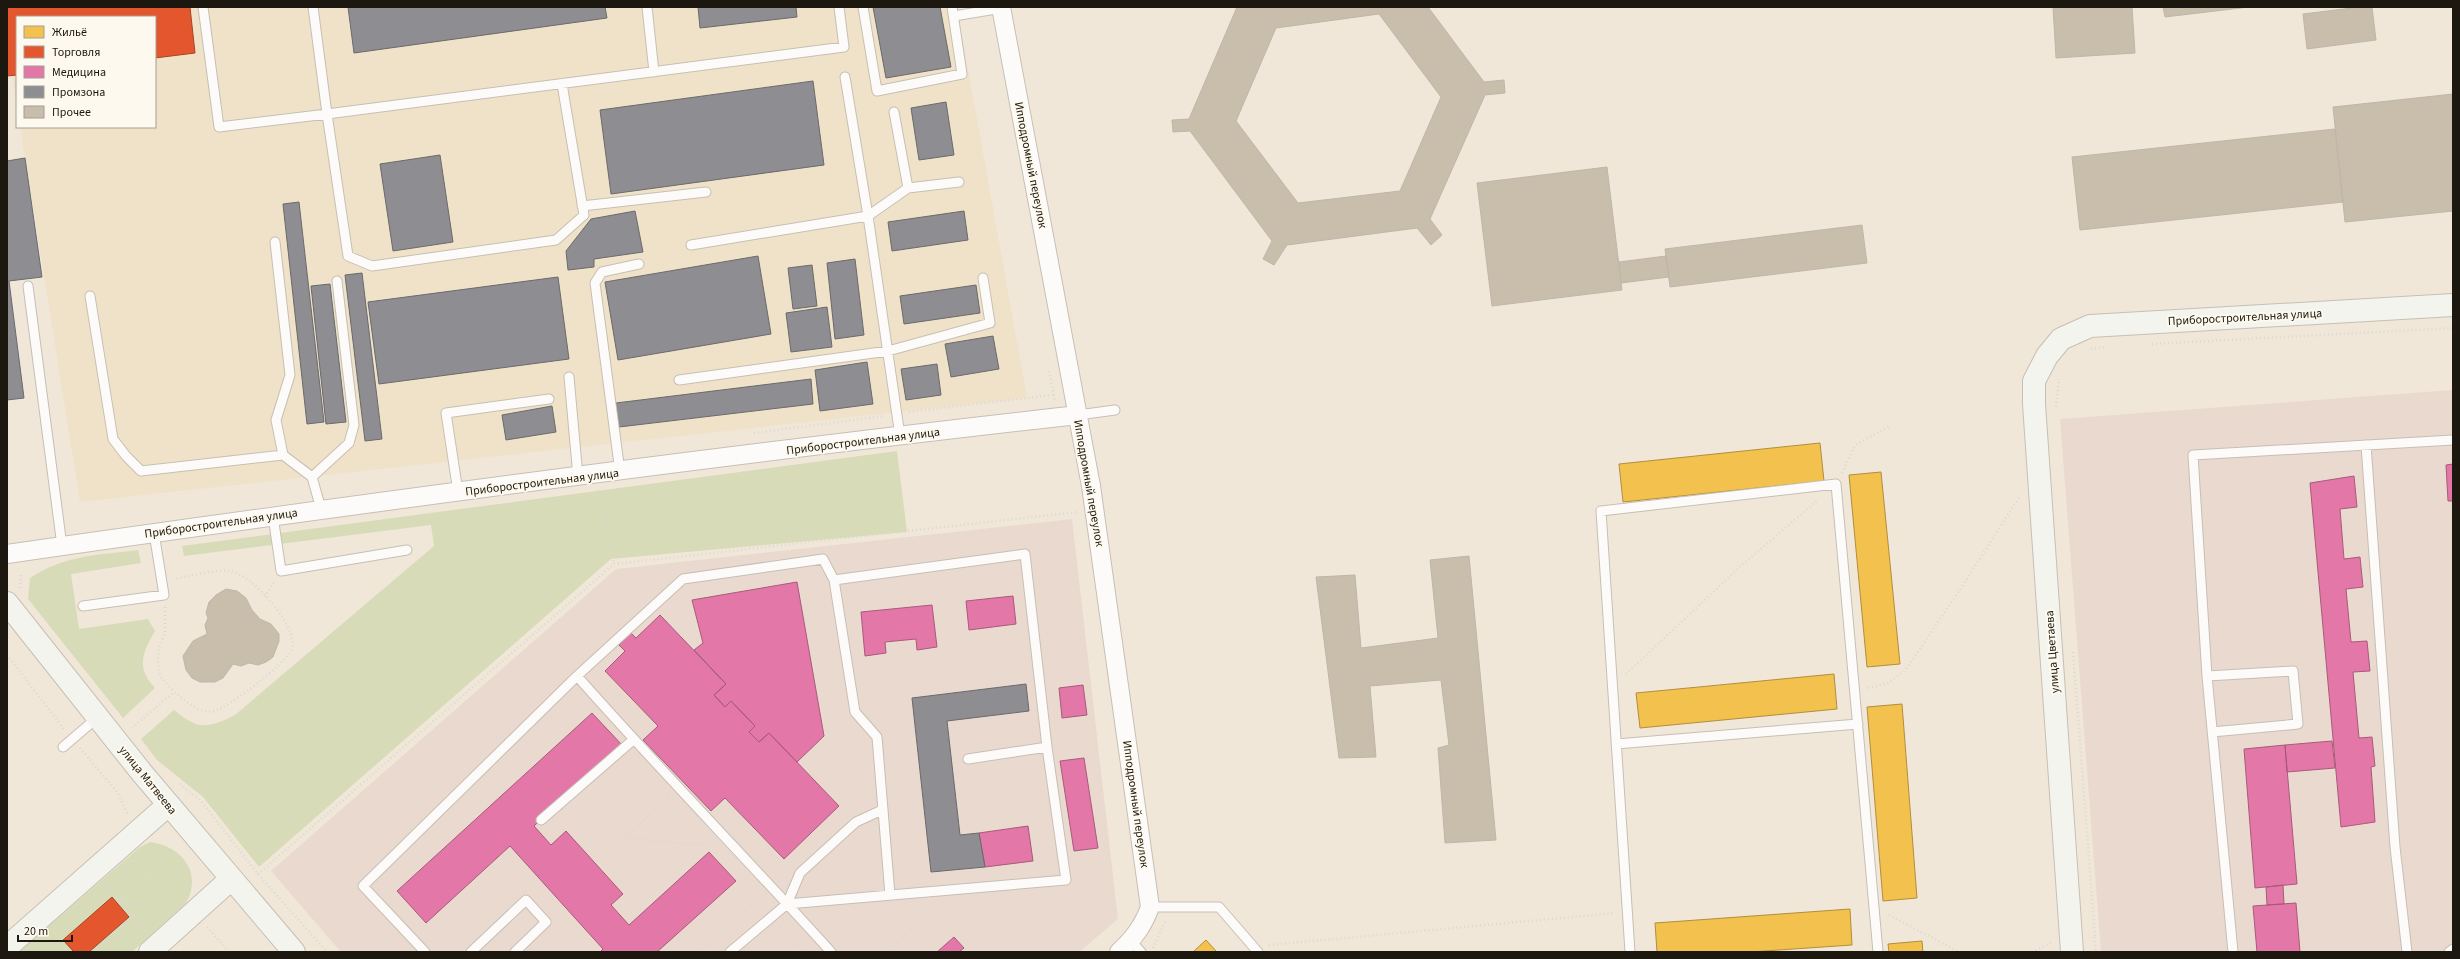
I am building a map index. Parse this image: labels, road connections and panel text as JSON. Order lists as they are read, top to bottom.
{
  "streets": {
    "main road": ["Приборостроительная улица", "улица Цветаева", "улица Матвеева"],
    "street": ["Ипподромный переулок"]
  },
  "crossings": [
    ["Ипподромный переулок", "Приборостроительная улица"],
    ["Приборостроительная улица", "улица Цветаева"]
  ],
  "legend": [
    "Жильё",
    "Торговля",
    "Медицина",
    "Промзона",
    "Прочее"
  ],
  "scale_bar": "20 m"
}
